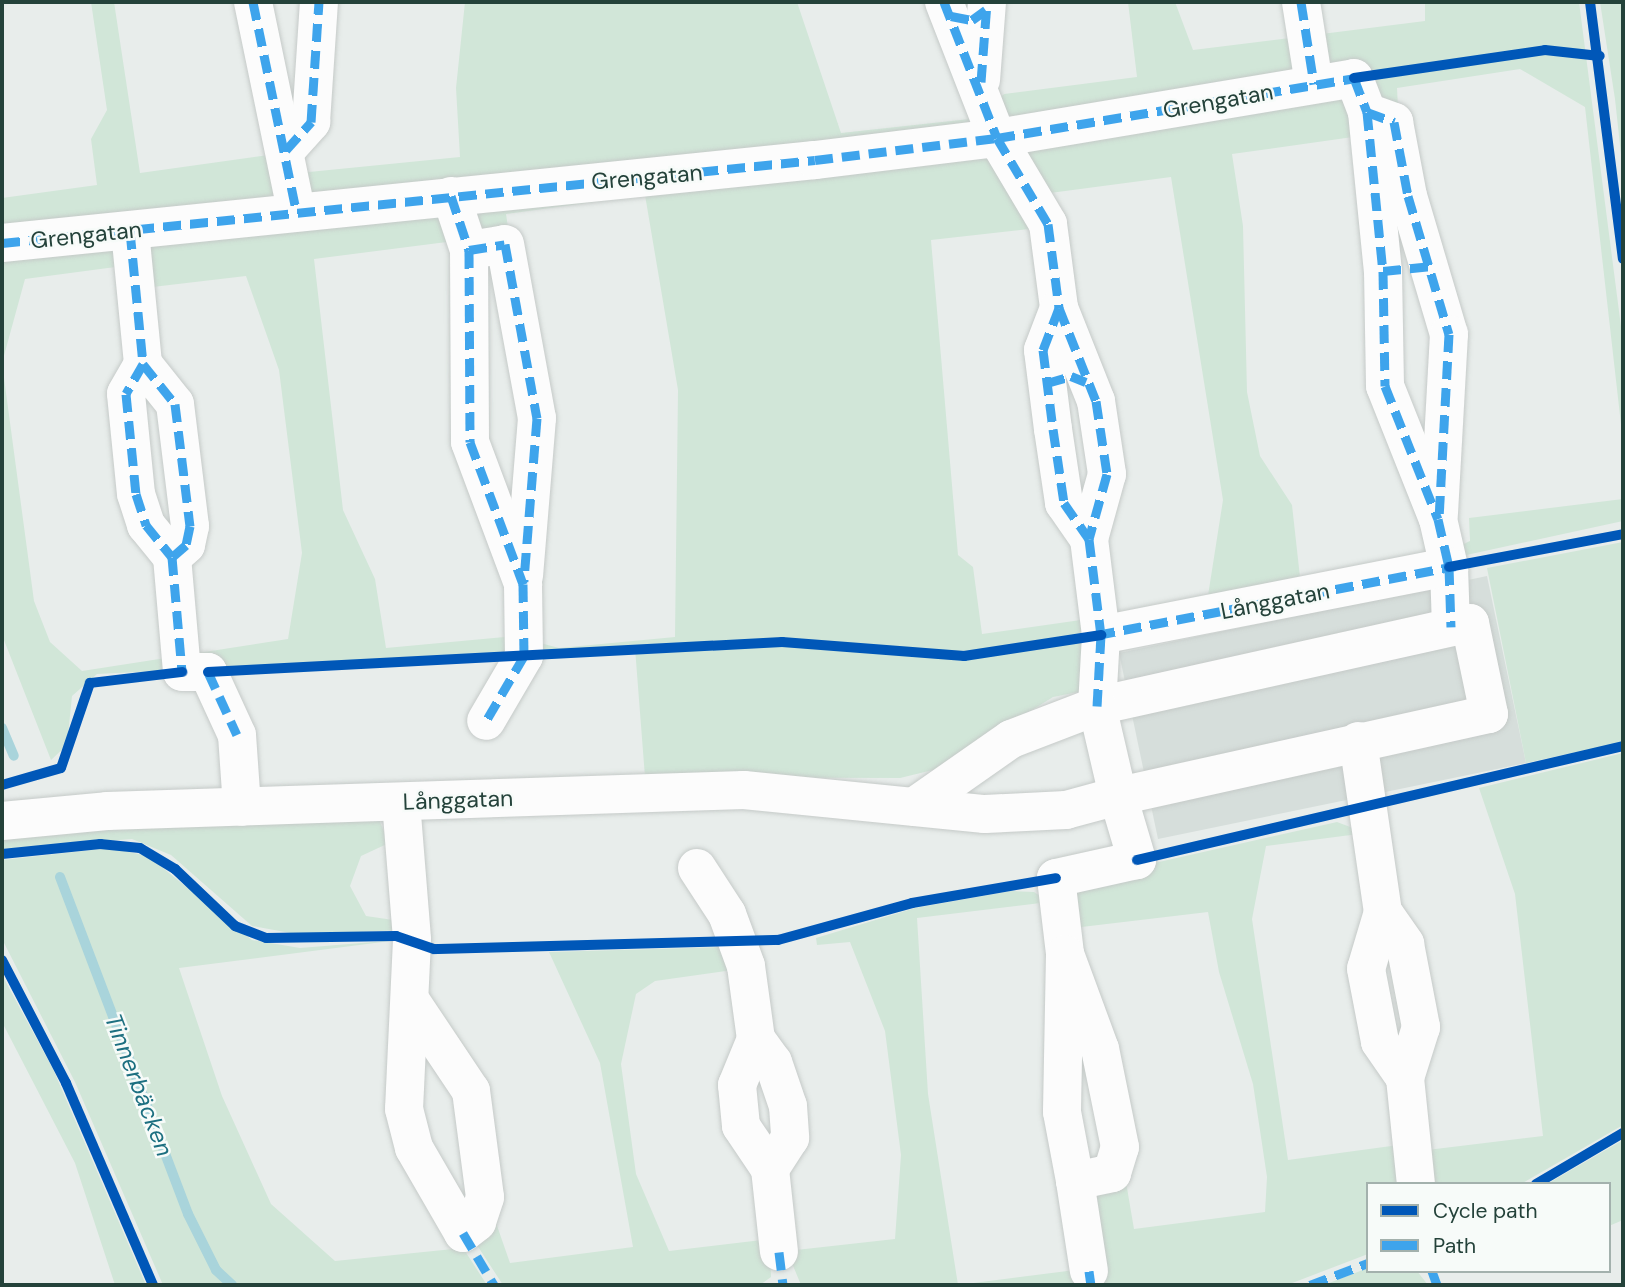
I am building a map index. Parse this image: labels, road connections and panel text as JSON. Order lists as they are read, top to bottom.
{
  "streets": {
    "street": ["Grengatan", "Långgatan"]
  },
  "water": ["Tinnerbäcken"],
  "legend": ["Cycle path", "Path"]
}
